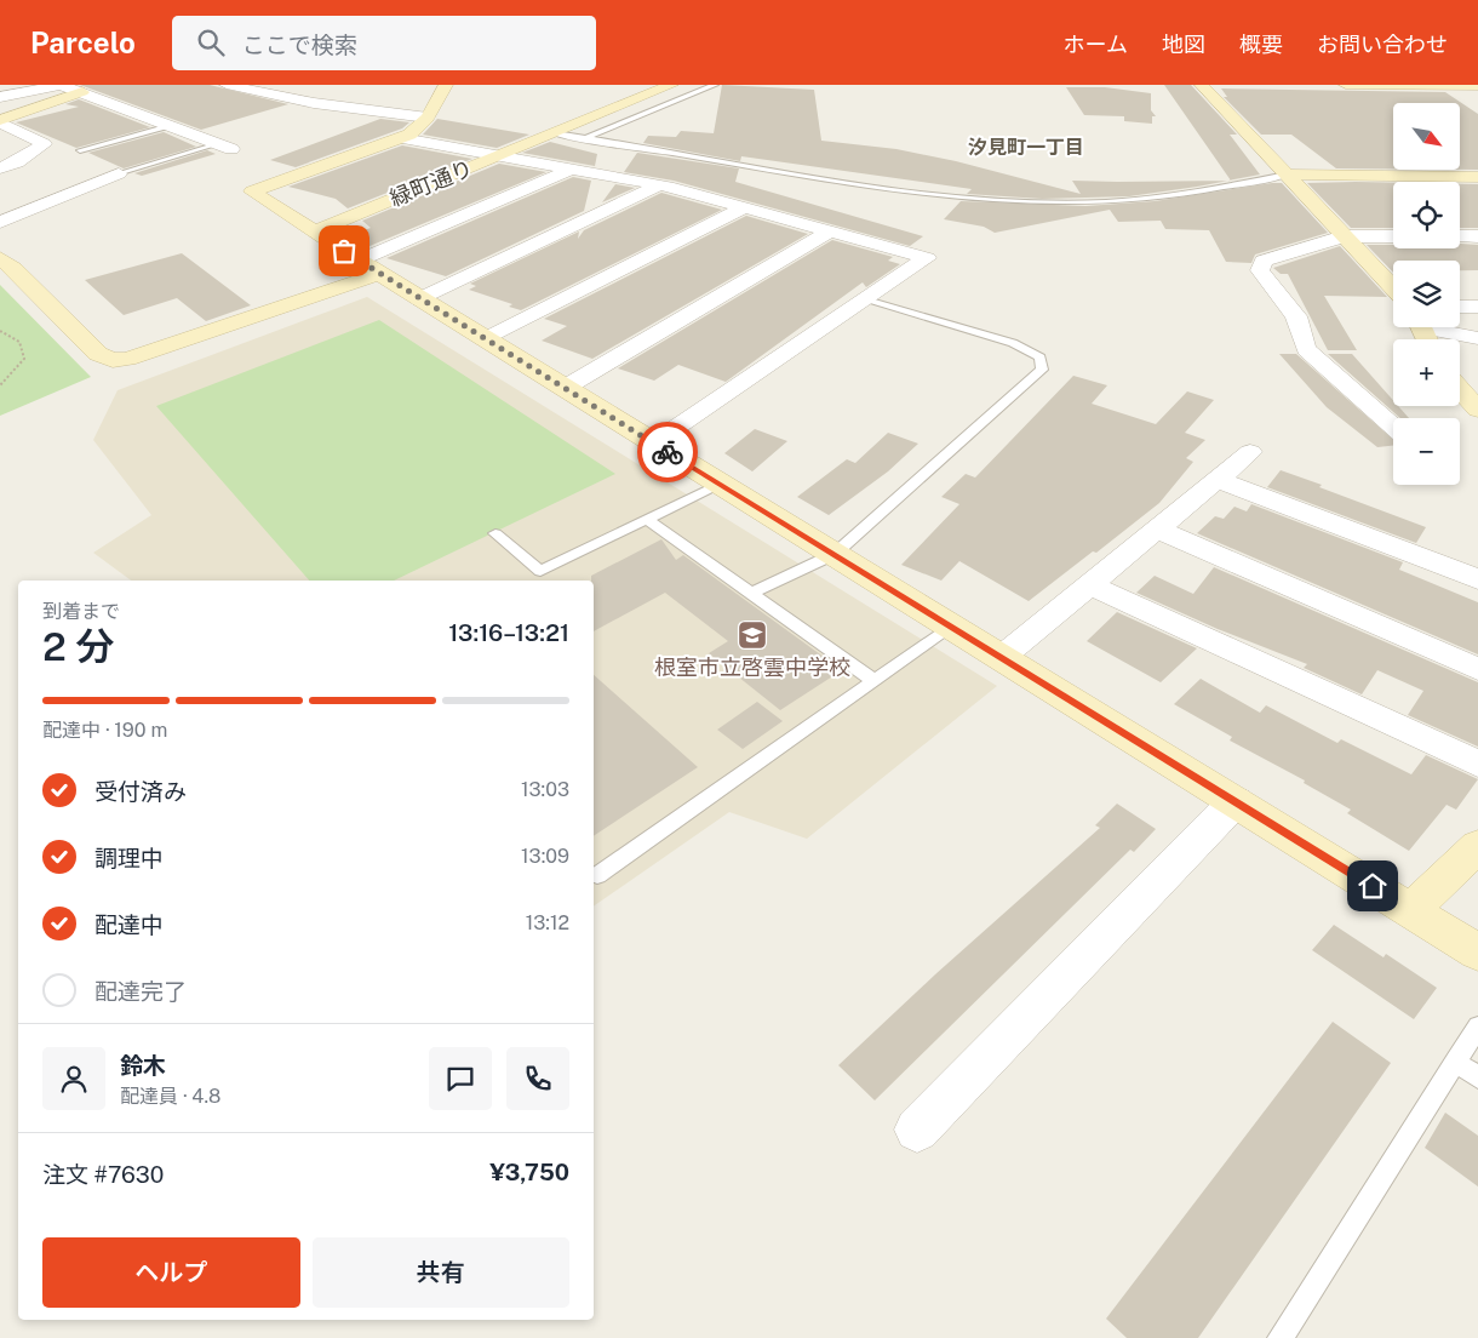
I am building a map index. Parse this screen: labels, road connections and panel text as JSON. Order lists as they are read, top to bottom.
{
  "streets": {
    "street": ["緑町通り"]
  },
  "districts": ["汐見町一丁目"],
  "places": {
    "school or university": ["根室市立啓雲中学校"]
  },
  "north": "bottom right",
  "page": {
    "header": "Parcelo",
    "search": "ここで検索",
    "nav": [
      "ホーム",
      "地図",
      "概要",
      "お問い合わせ"
    ],
    "map_buttons": ["+", "−"],
    "heading": ["2 分", "到着まで", "13:16–13:21"],
    "panel": [
      "鈴木",
      "配達員 · 4.8",
      "注文 #7630",
      "¥3,750"
    ],
    "bar": "配達中 · 190 m",
    "list": [
      ["受付済み", "13:03"],
      ["調理中", "13:09"],
      ["配達中", "13:12"],
      "配達完了"
    ],
    "buttons": ["ヘルプ", "共有"]
  }
}
